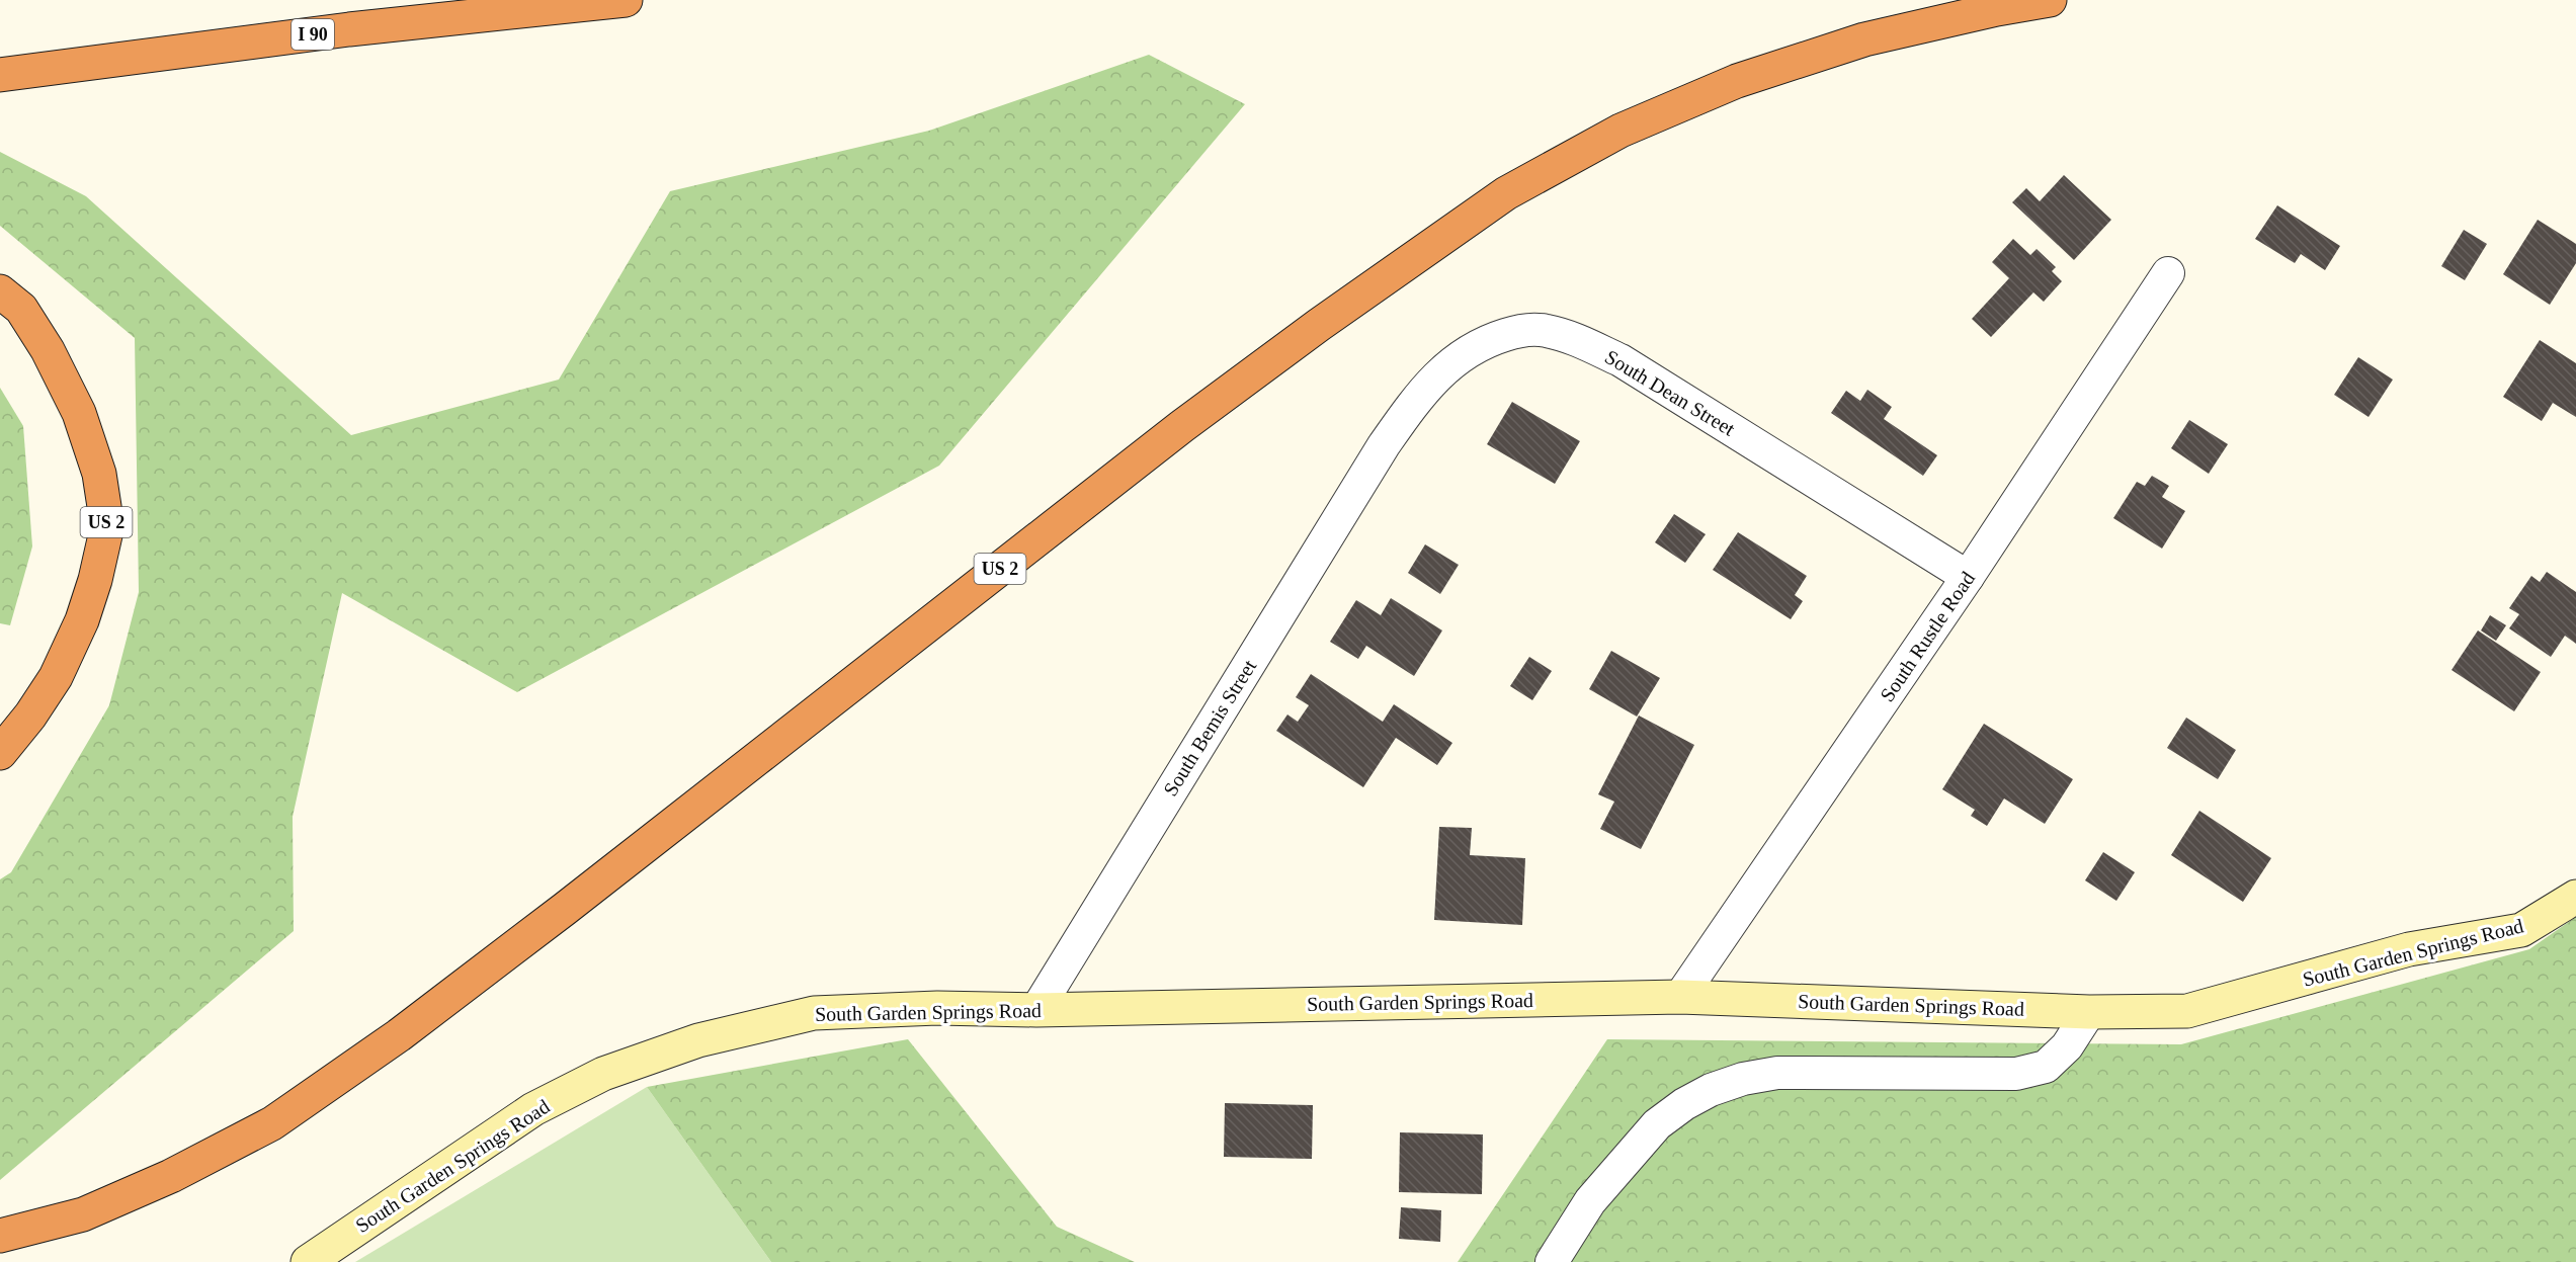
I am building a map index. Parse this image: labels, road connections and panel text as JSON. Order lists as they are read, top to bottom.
{
  "streets": {
    "highway": ["I 90", "US 2"],
    "street": [
      "South Dean Street",
      "South Rustle Road",
      "South Bemis Street",
      "South Garden Springs Road"
    ]
  },
  "crossings": [
    ["South Dean Street", "South Rustle Road"],
    ["South Dean Street", "South Bemis Street"],
    ["South Rustle Road", "South Garden Springs Road"],
    ["South Bemis Street", "South Garden Springs Road"]
  ]
}
